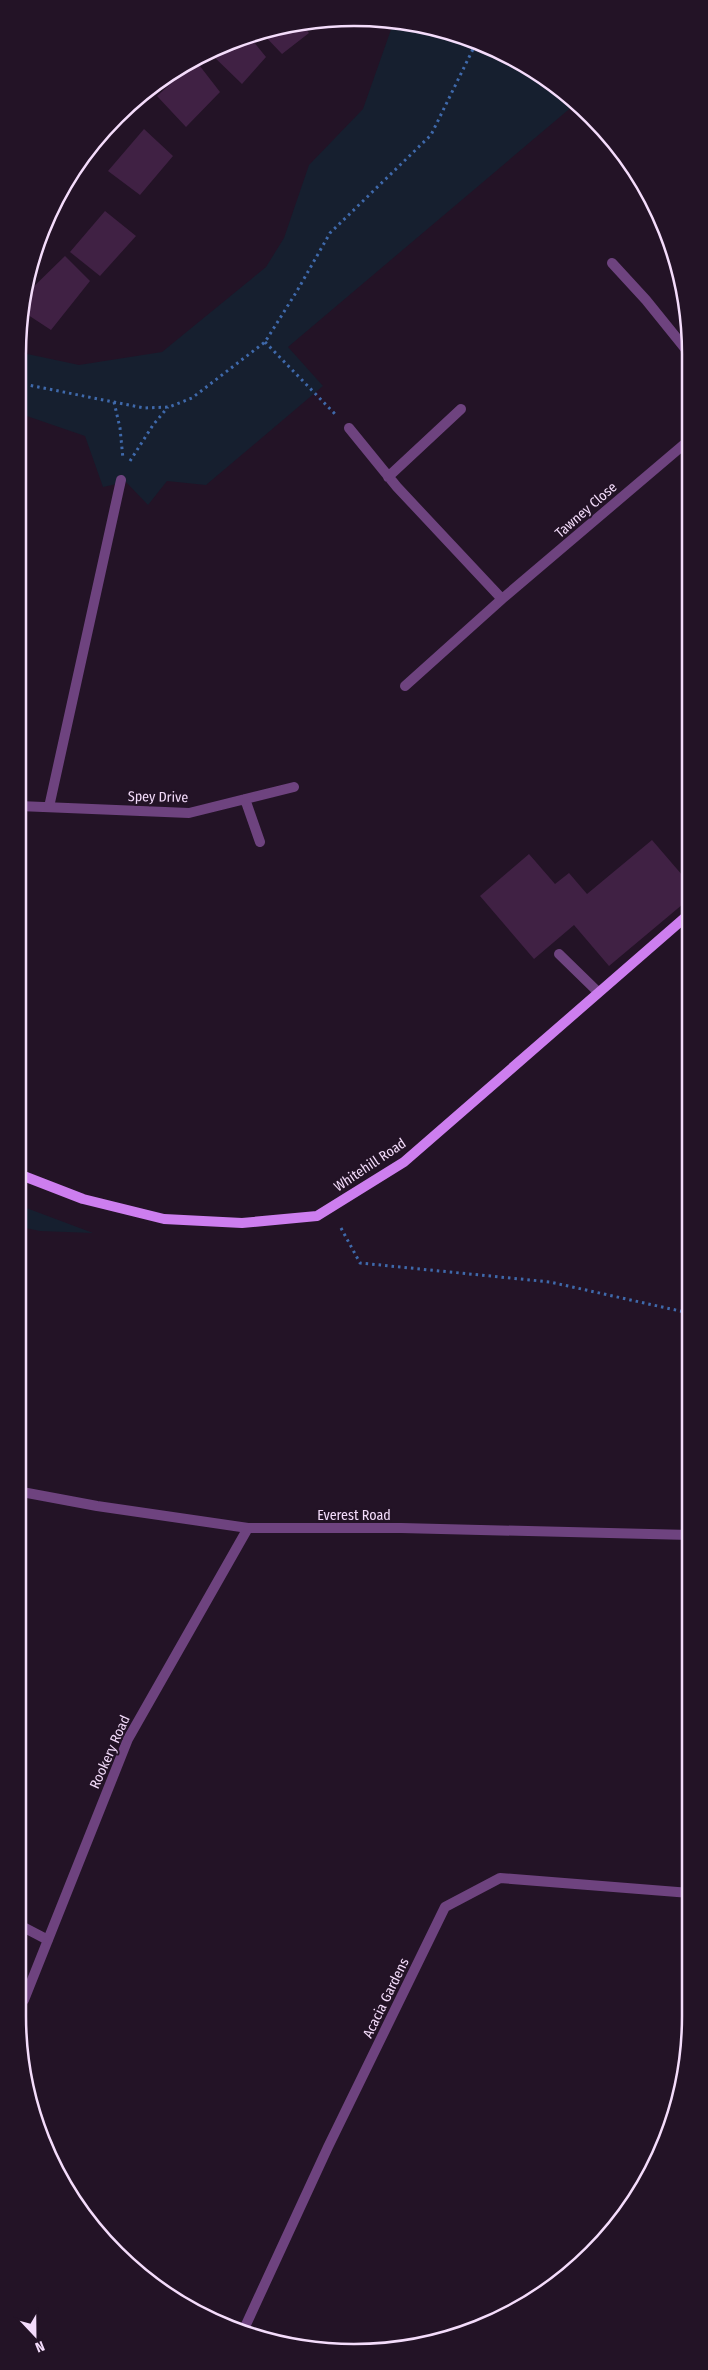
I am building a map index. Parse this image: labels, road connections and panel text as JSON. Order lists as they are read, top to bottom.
{
  "streets": {
    "street": [
      "Tawney Close",
      "Spey Drive",
      "Whitehill Road",
      "Everest Road",
      "Rookery Road",
      "Acacia Gardens"
    ]
  },
  "crossings": [
    ["Everest Road", "Rookery Road"]
  ],
  "north": "bottom"
}
